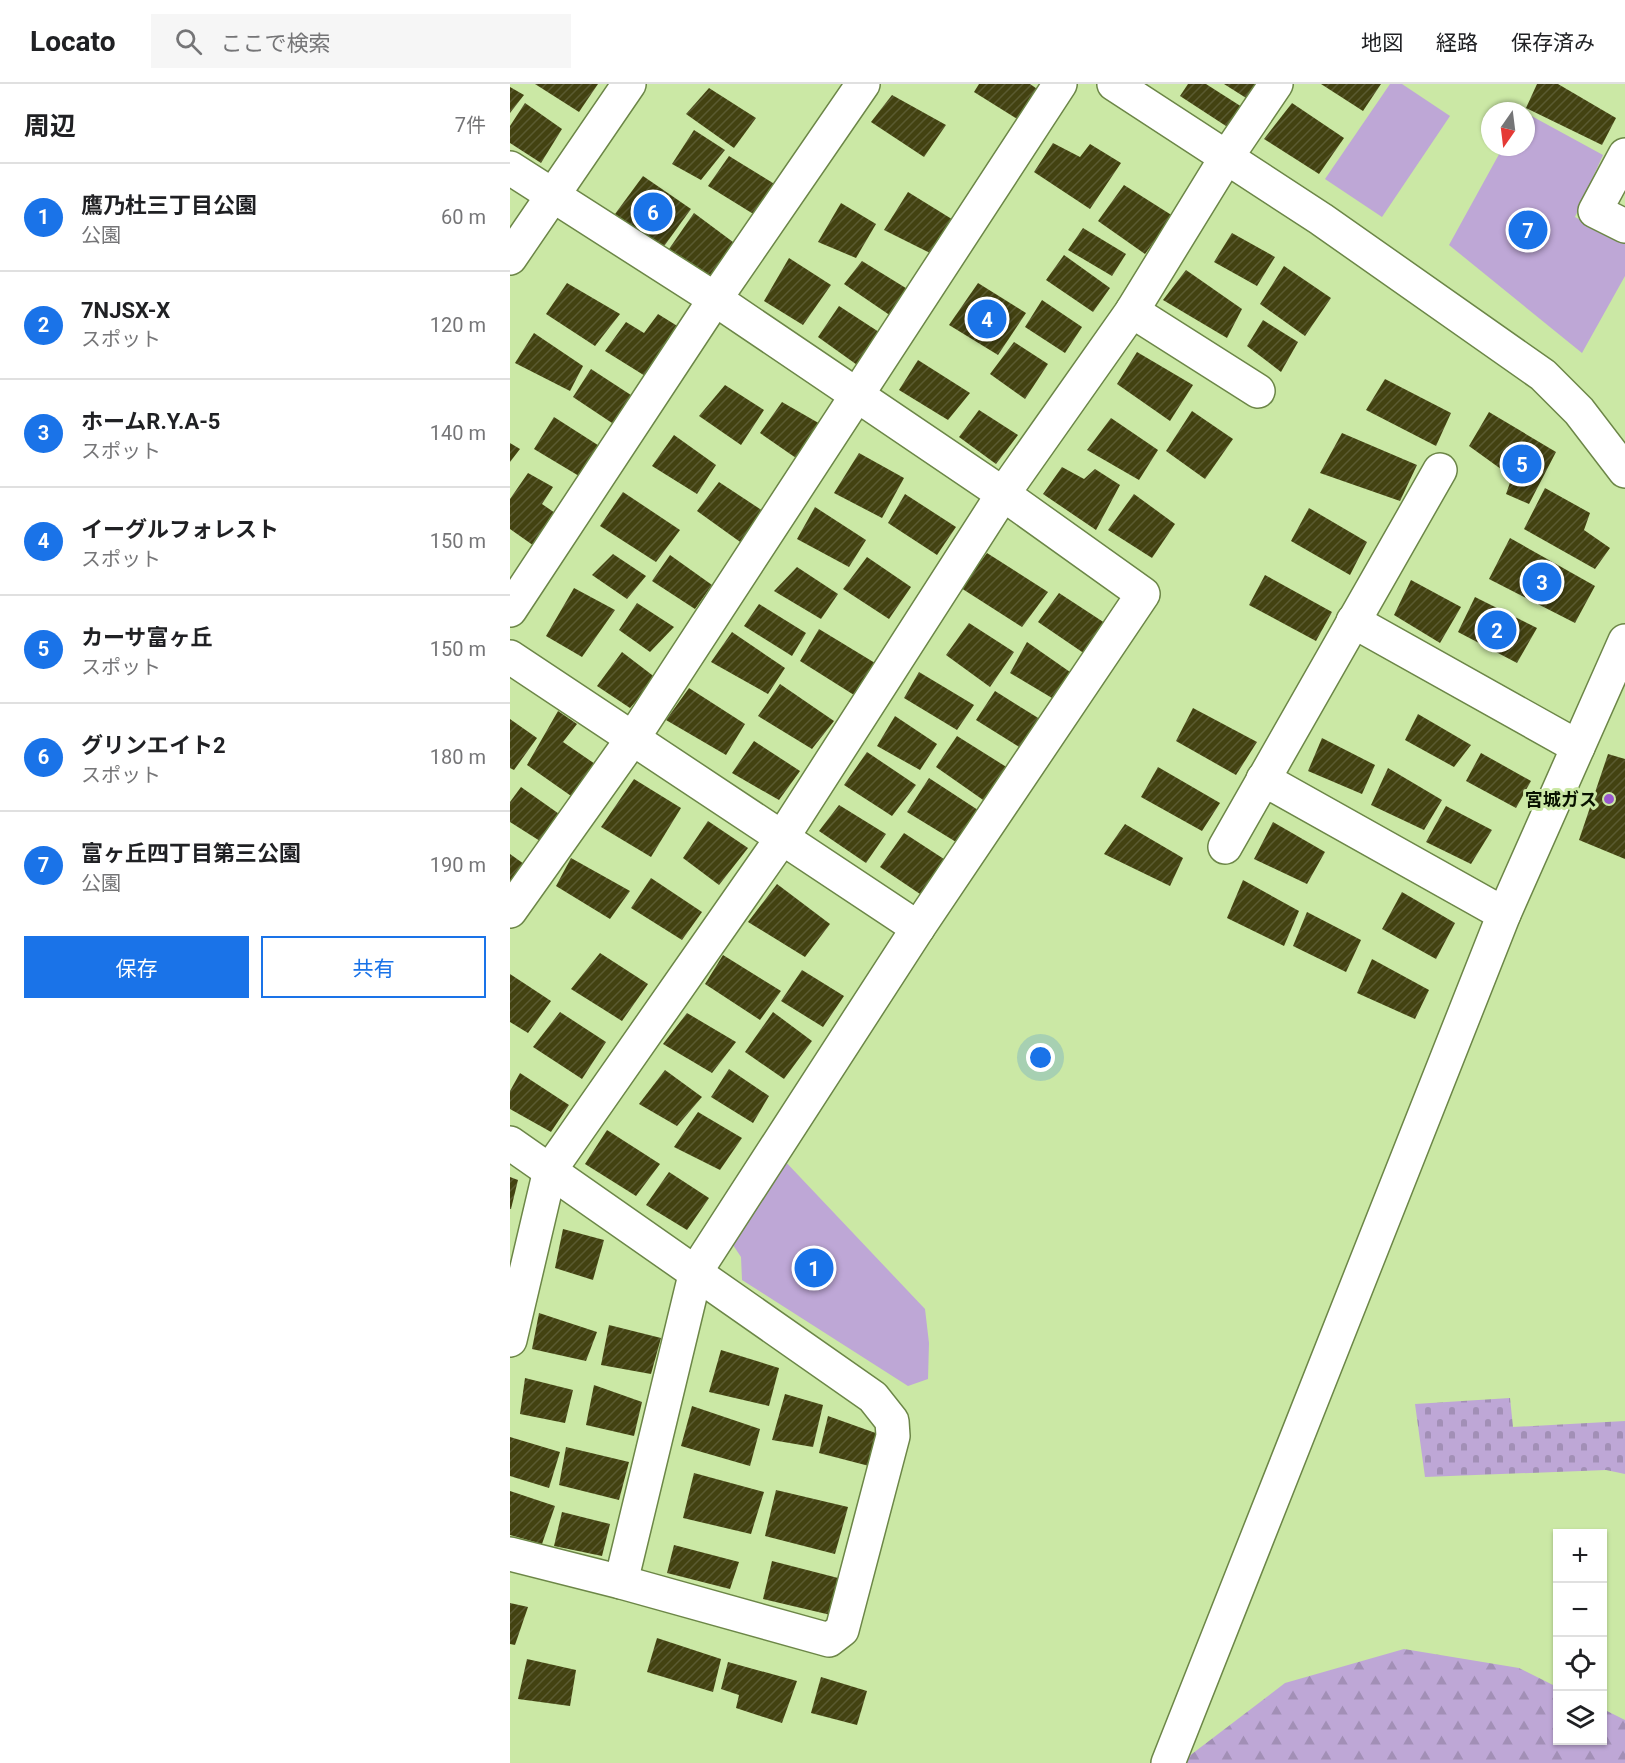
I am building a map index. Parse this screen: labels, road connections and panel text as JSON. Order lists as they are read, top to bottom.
{
  "places": ["宮城ガス"],
  "north": "bottom",
  "page": {
    "header": "Locato",
    "search": "ここで検索",
    "nav": ["地図", "経路", "保存済み"],
    "heading": ["周辺", "7件"],
    "list": [
      {
        "mark": "1",
        "name": "鷹乃杜三丁目公園",
        "note": "公園",
        "value": "60 m"
      },
      {
        "mark": "2",
        "name": "7NJSX-X",
        "note": "スポット",
        "value": "120 m"
      },
      {
        "mark": "3",
        "name": "ホームR.Y.A-5",
        "note": "スポット",
        "value": "140 m"
      },
      {
        "mark": "4",
        "name": "イーグルフォレスト",
        "note": "スポット",
        "value": "150 m"
      },
      {
        "mark": "5",
        "name": "カーサ富ヶ丘",
        "note": "スポット",
        "value": "150 m"
      },
      {
        "mark": "6",
        "name": "グリンエイト2",
        "note": "スポット",
        "value": "180 m"
      },
      {
        "mark": "7",
        "name": "富ヶ丘四丁目第三公園",
        "note": "公園",
        "value": "190 m"
      }
    ],
    "pins": [
      "6",
      "7",
      "4",
      "5",
      "3",
      "2",
      "1"
    ],
    "buttons": ["保存", "共有"],
    "map_buttons": ["+", "−"]
  }
}
